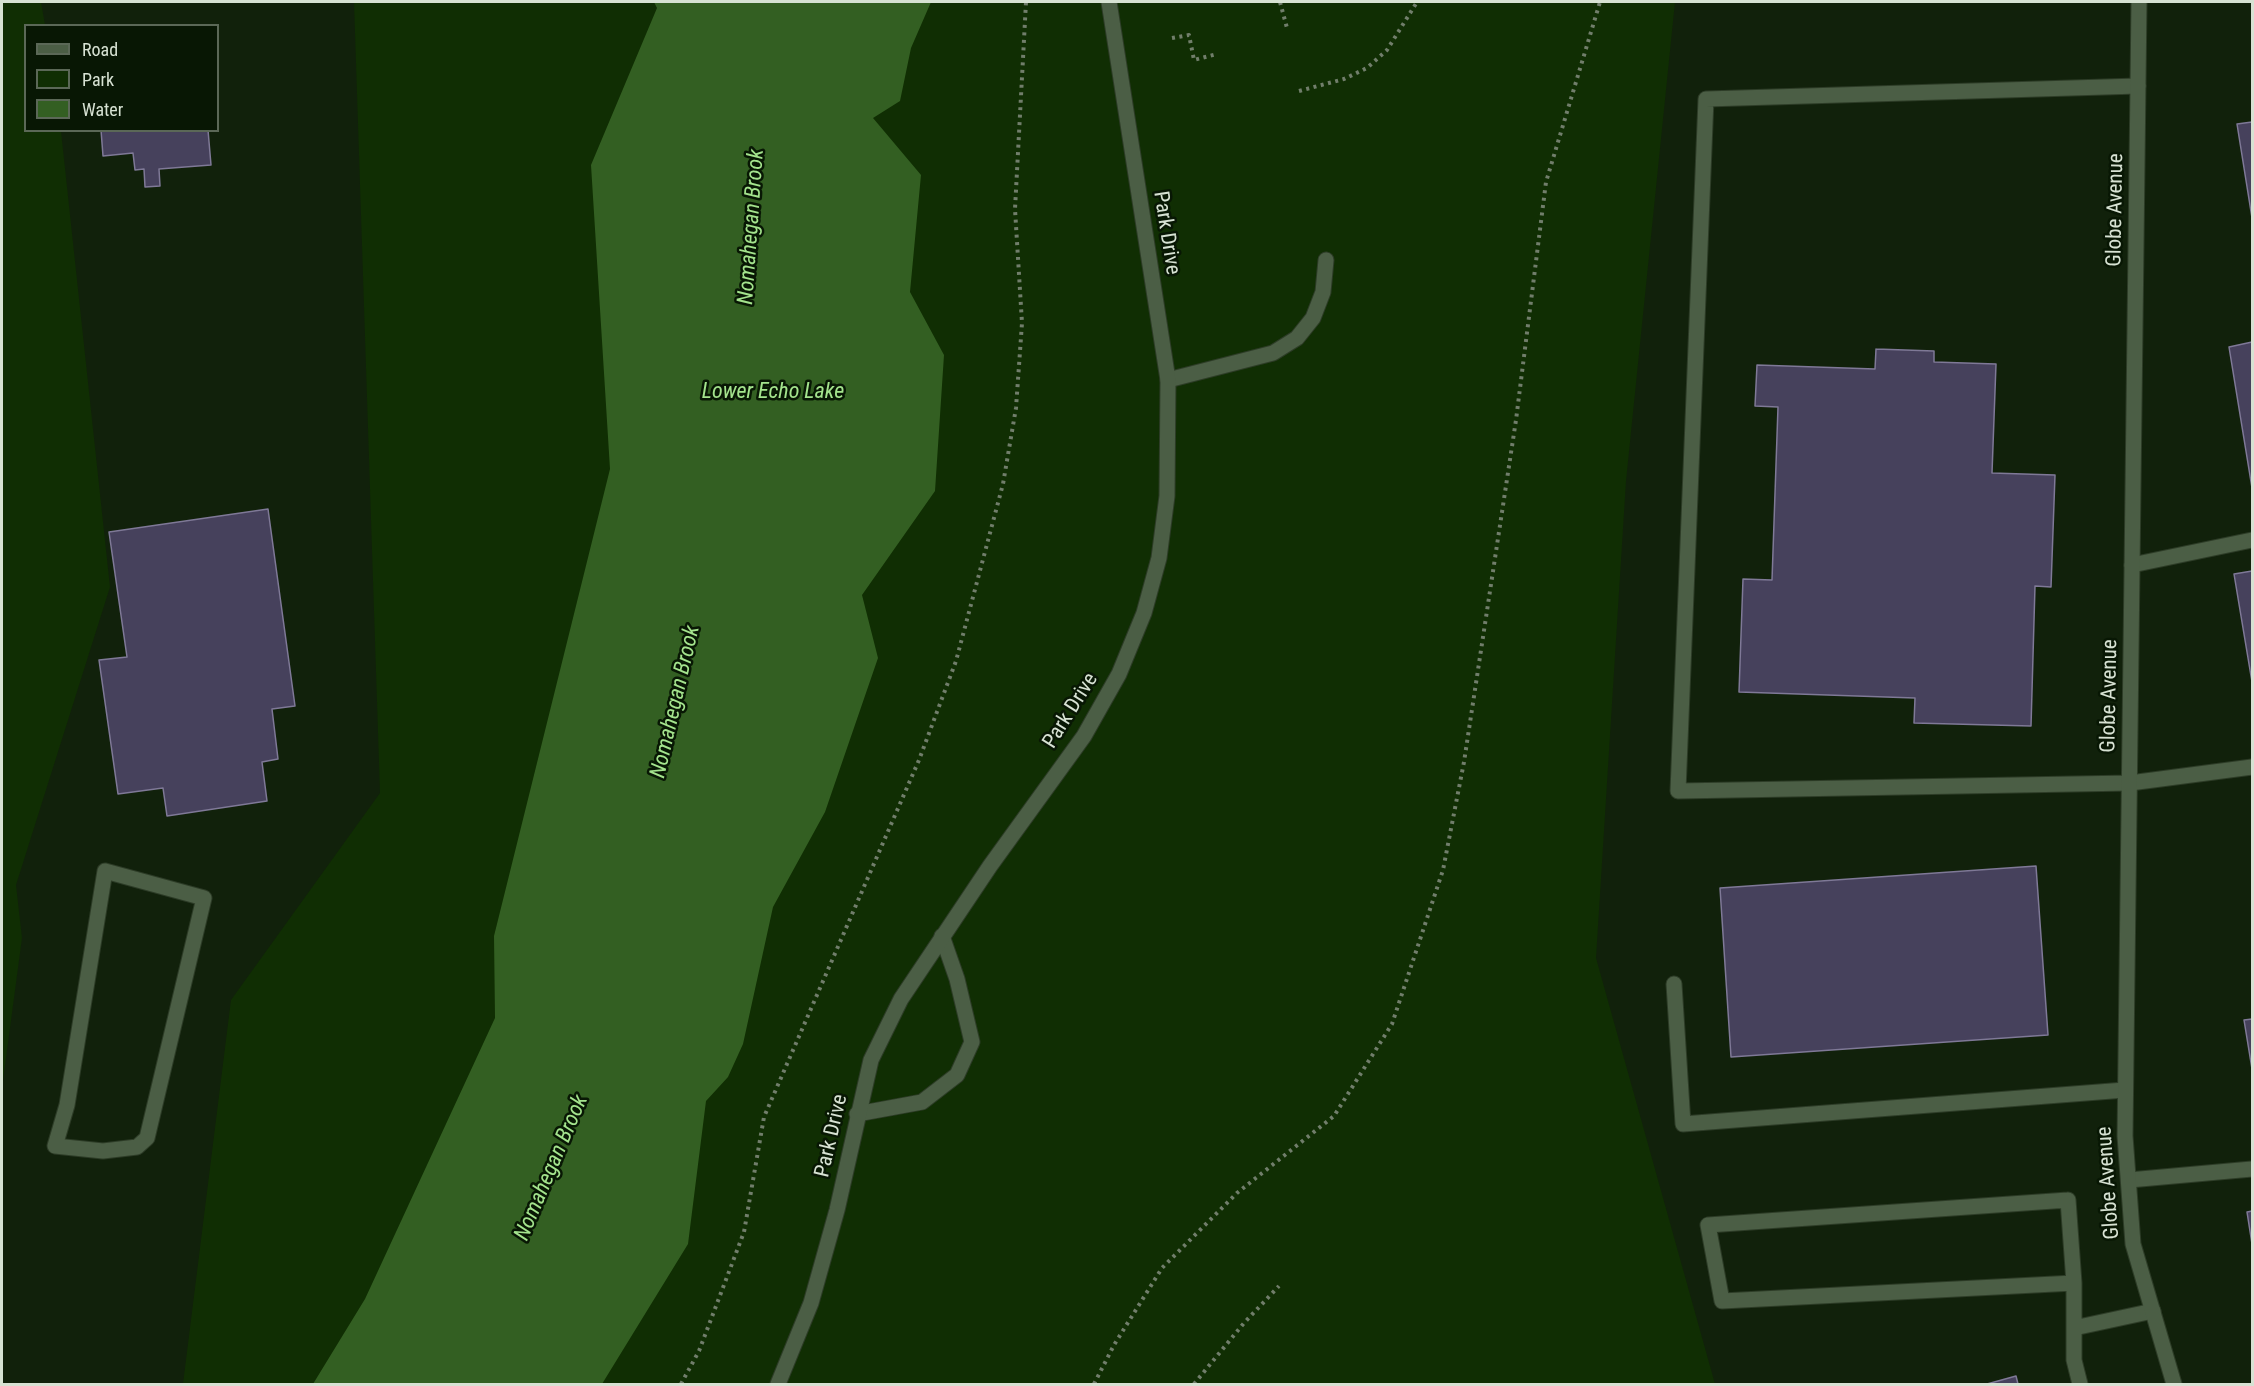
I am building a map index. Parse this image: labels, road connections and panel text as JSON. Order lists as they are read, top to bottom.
{
  "streets": {
    "street": ["Globe Avenue", "Park Drive"]
  },
  "water": ["Nomahegan Brook", "Lower Echo Lake"],
  "legend": ["Road", "Park", "Water"]
}
